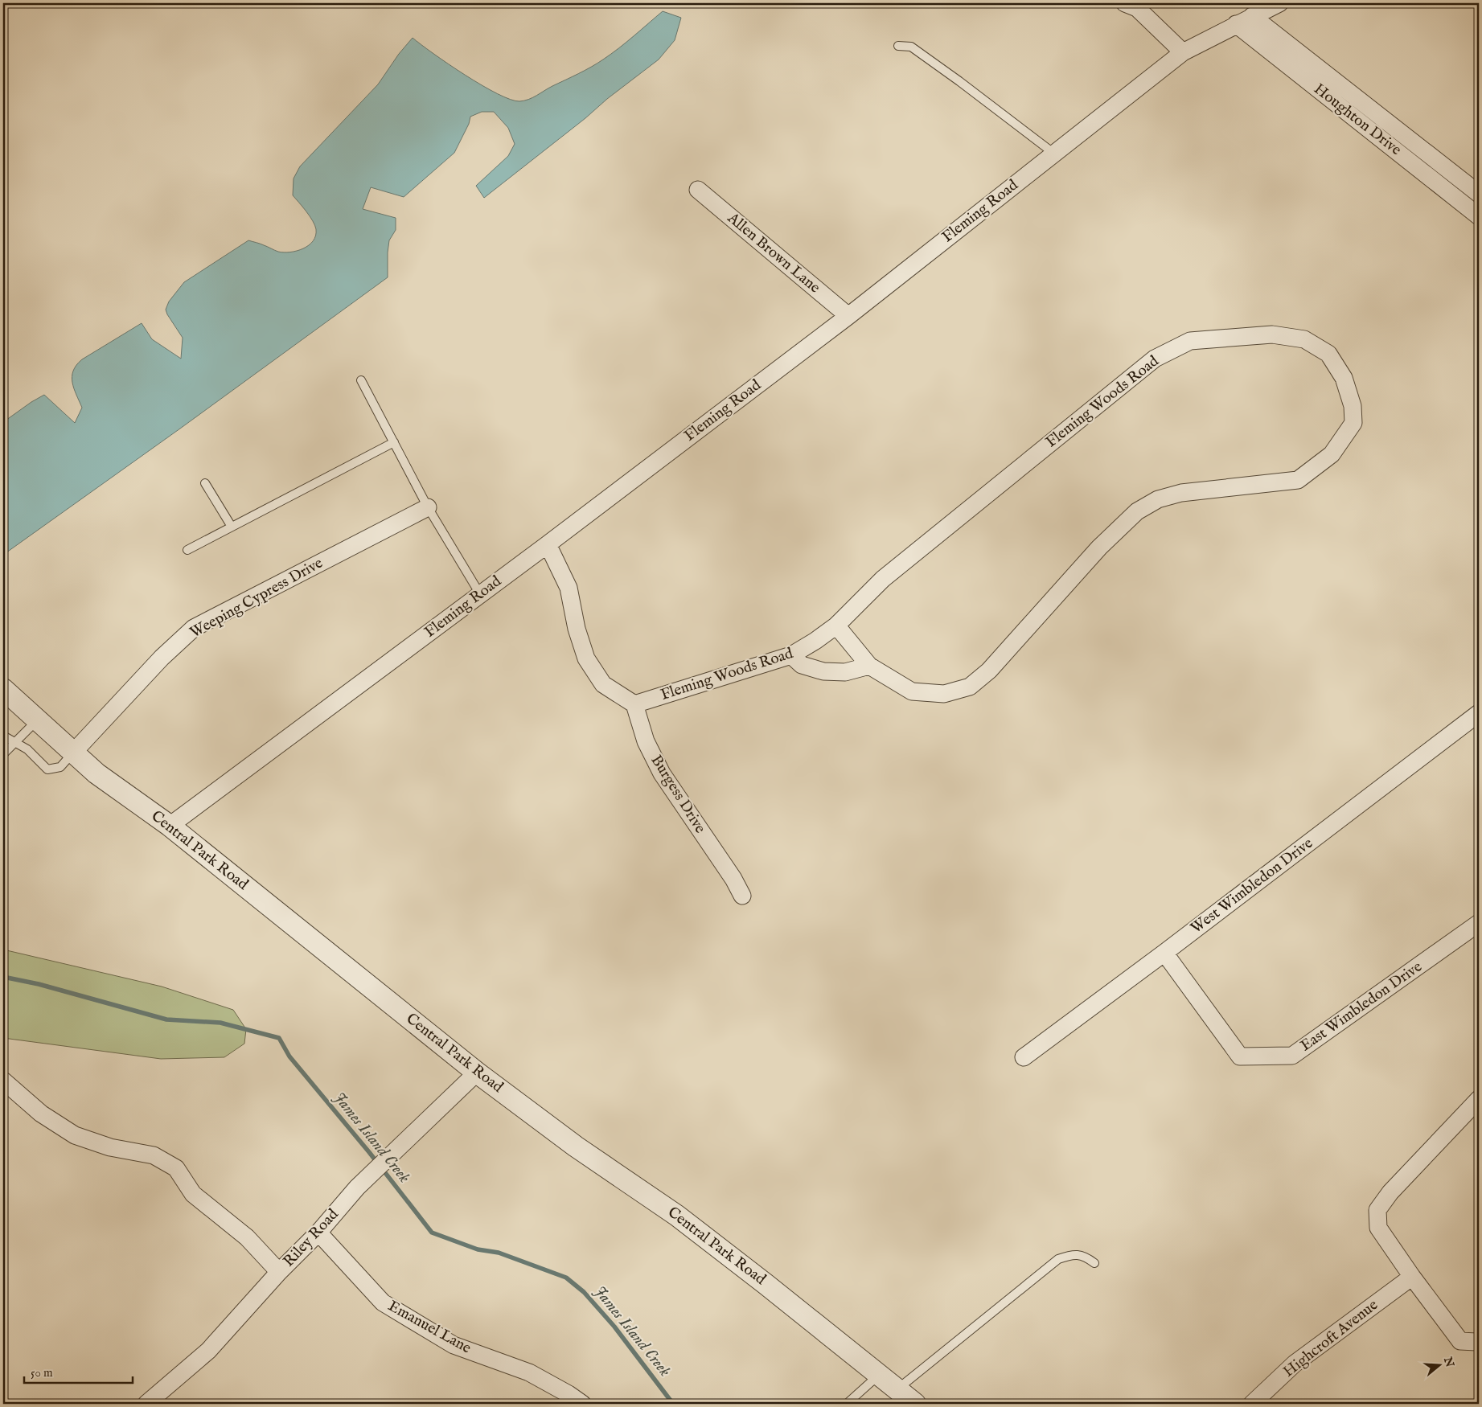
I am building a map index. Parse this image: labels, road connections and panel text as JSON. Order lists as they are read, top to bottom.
{
  "streets": {
    "street": [
      "Houghton Drive",
      "Fleming Road",
      "Allen Brown Lane",
      "Fleming Woods Road",
      "Weeping Cypress Drive",
      "Burgess Drive",
      "Central Park Road",
      "West Wimbledon Drive",
      "East Wimbledon Drive",
      "Riley Road",
      "Emanuel Lane",
      "Highcroft Avenue"
    ]
  },
  "crossings": [
    ["Houghton Drive", "Fleming Road"],
    ["Fleming Road", "Allen Brown Lane"],
    ["Fleming Road", "Central Park Road"],
    ["Fleming Woods Road", "Burgess Drive"],
    ["Weeping Cypress Drive", "Central Park Road"],
    ["Central Park Road", "Riley Road"],
    ["West Wimbledon Drive", "East Wimbledon Drive"],
    ["Riley Road", "Emanuel Lane"]
  ],
  "water": ["James Island Creek"],
  "scale_bar": "50 m",
  "north": "right"
}
